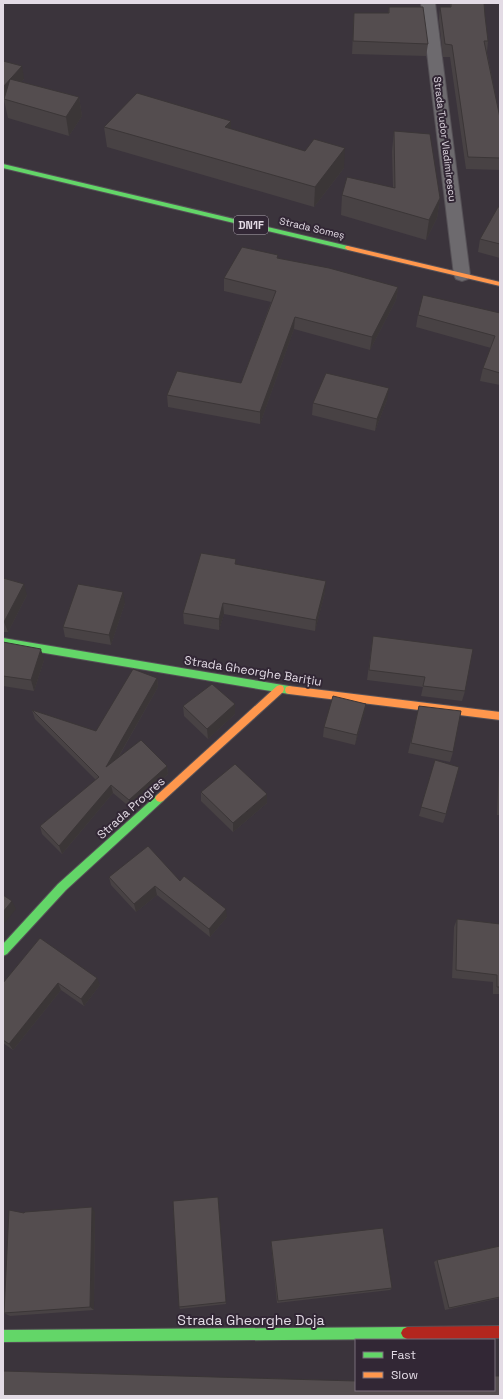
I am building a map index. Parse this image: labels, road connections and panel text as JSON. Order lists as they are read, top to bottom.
{
  "streets": {
    "street": [
      "Strada Tudor Vladimirescu",
      "DN1F",
      "Strada Someș",
      "Strada Gheorghe Barițiu",
      "Strada Progres",
      "Strada Gheorghe Doja"
    ]
  },
  "crossings": [
    ["Strada Tudor Vladimirescu", "Strada Someș"],
    ["Strada Gheorghe Barițiu", "Strada Progres"]
  ],
  "legend": ["Fast", "Slow"]
}
